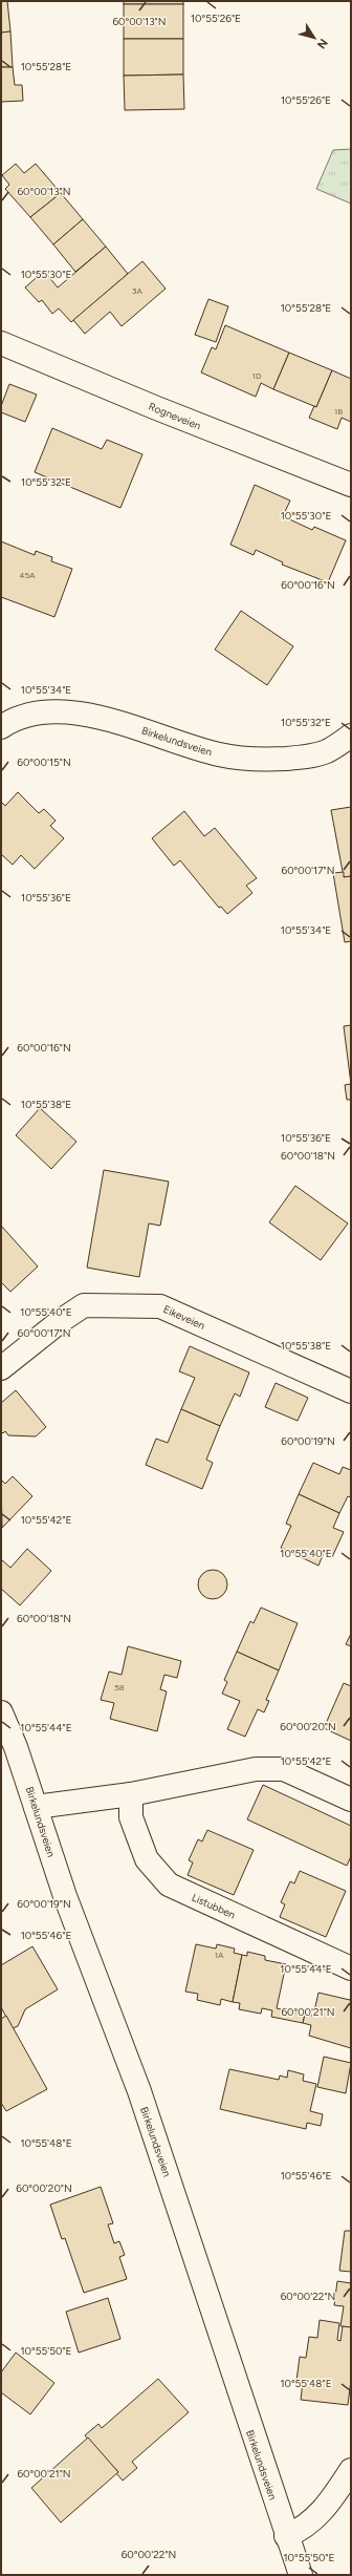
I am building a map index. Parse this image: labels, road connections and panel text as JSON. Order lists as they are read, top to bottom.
{
  "streets": {
    "street": [
      "Rogneveien",
      "Birkelundsveien",
      "Eikeveien",
      "Listubben"
    ]
  },
  "house_numbers": [
    "3A",
    "1D",
    "1B",
    "45A",
    "58",
    "1A"
  ],
  "north": "bottom right",
  "coordinates": [
    "10°55'26\"E",
    "60°00'13\"N",
    "10°55'28\"E",
    "10°55'30\"E",
    "10°55'32\"E",
    "60°00'16\"N",
    "10°55'34\"E",
    "60°00'15\"N",
    "60°00'17\"N",
    "10°55'36\"E",
    "10°55'38\"E",
    "60°00'18\"N",
    "10°55'40\"E",
    "60°00'19\"N",
    "10°55'42\"E",
    "60°00'20\"N",
    "10°55'44\"E",
    "10°55'46\"E",
    "60°00'21\"N",
    "10°55'48\"E",
    "60°00'22\"N",
    "10°55'50\"E"
  ]
}
